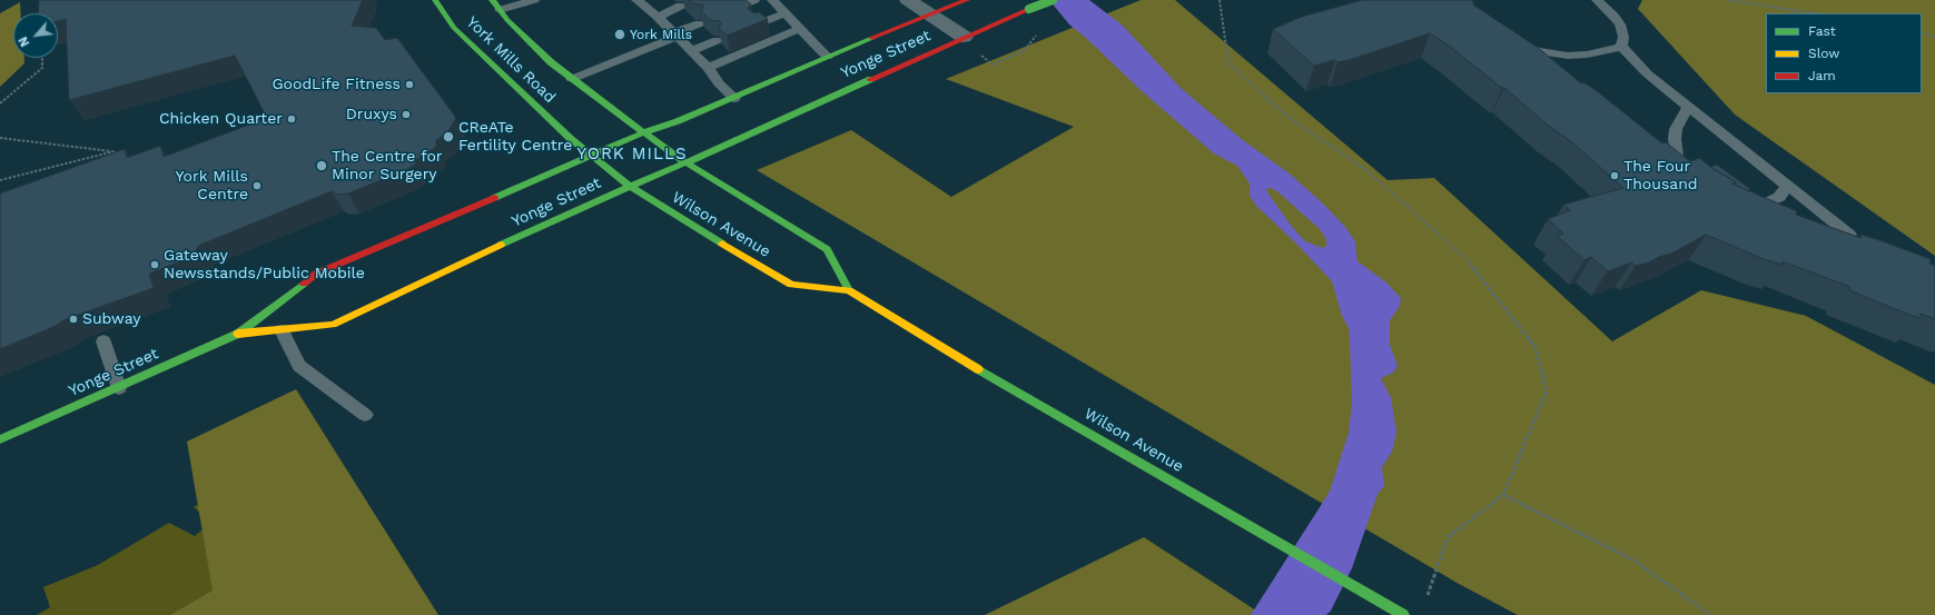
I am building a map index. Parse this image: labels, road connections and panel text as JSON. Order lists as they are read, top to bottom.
{
  "streets": {
    "main road": ["Yonge Street", "York Mills Road", "Wilson Avenue"]
  },
  "crossings": [
    ["Yonge Street", "York Mills Road"],
    ["Yonge Street", "Wilson Avenue"],
    ["York Mills Road", "Wilson Avenue"]
  ],
  "districts": ["YORK MILLS"],
  "places": [
    "York Mills",
    "GoodLife Fitness",
    "Druxys",
    "Chicken Quarter",
    "CReATe Fertility Centre",
    "The Centre for Minor Surgery",
    "The Four Thousand",
    "York Mills Centre",
    "Gateway Newsstands/Public Mobile",
    "Subway"
  ],
  "legend": ["Fast", "Slow", "Jam"],
  "north": "bottom left"
}
